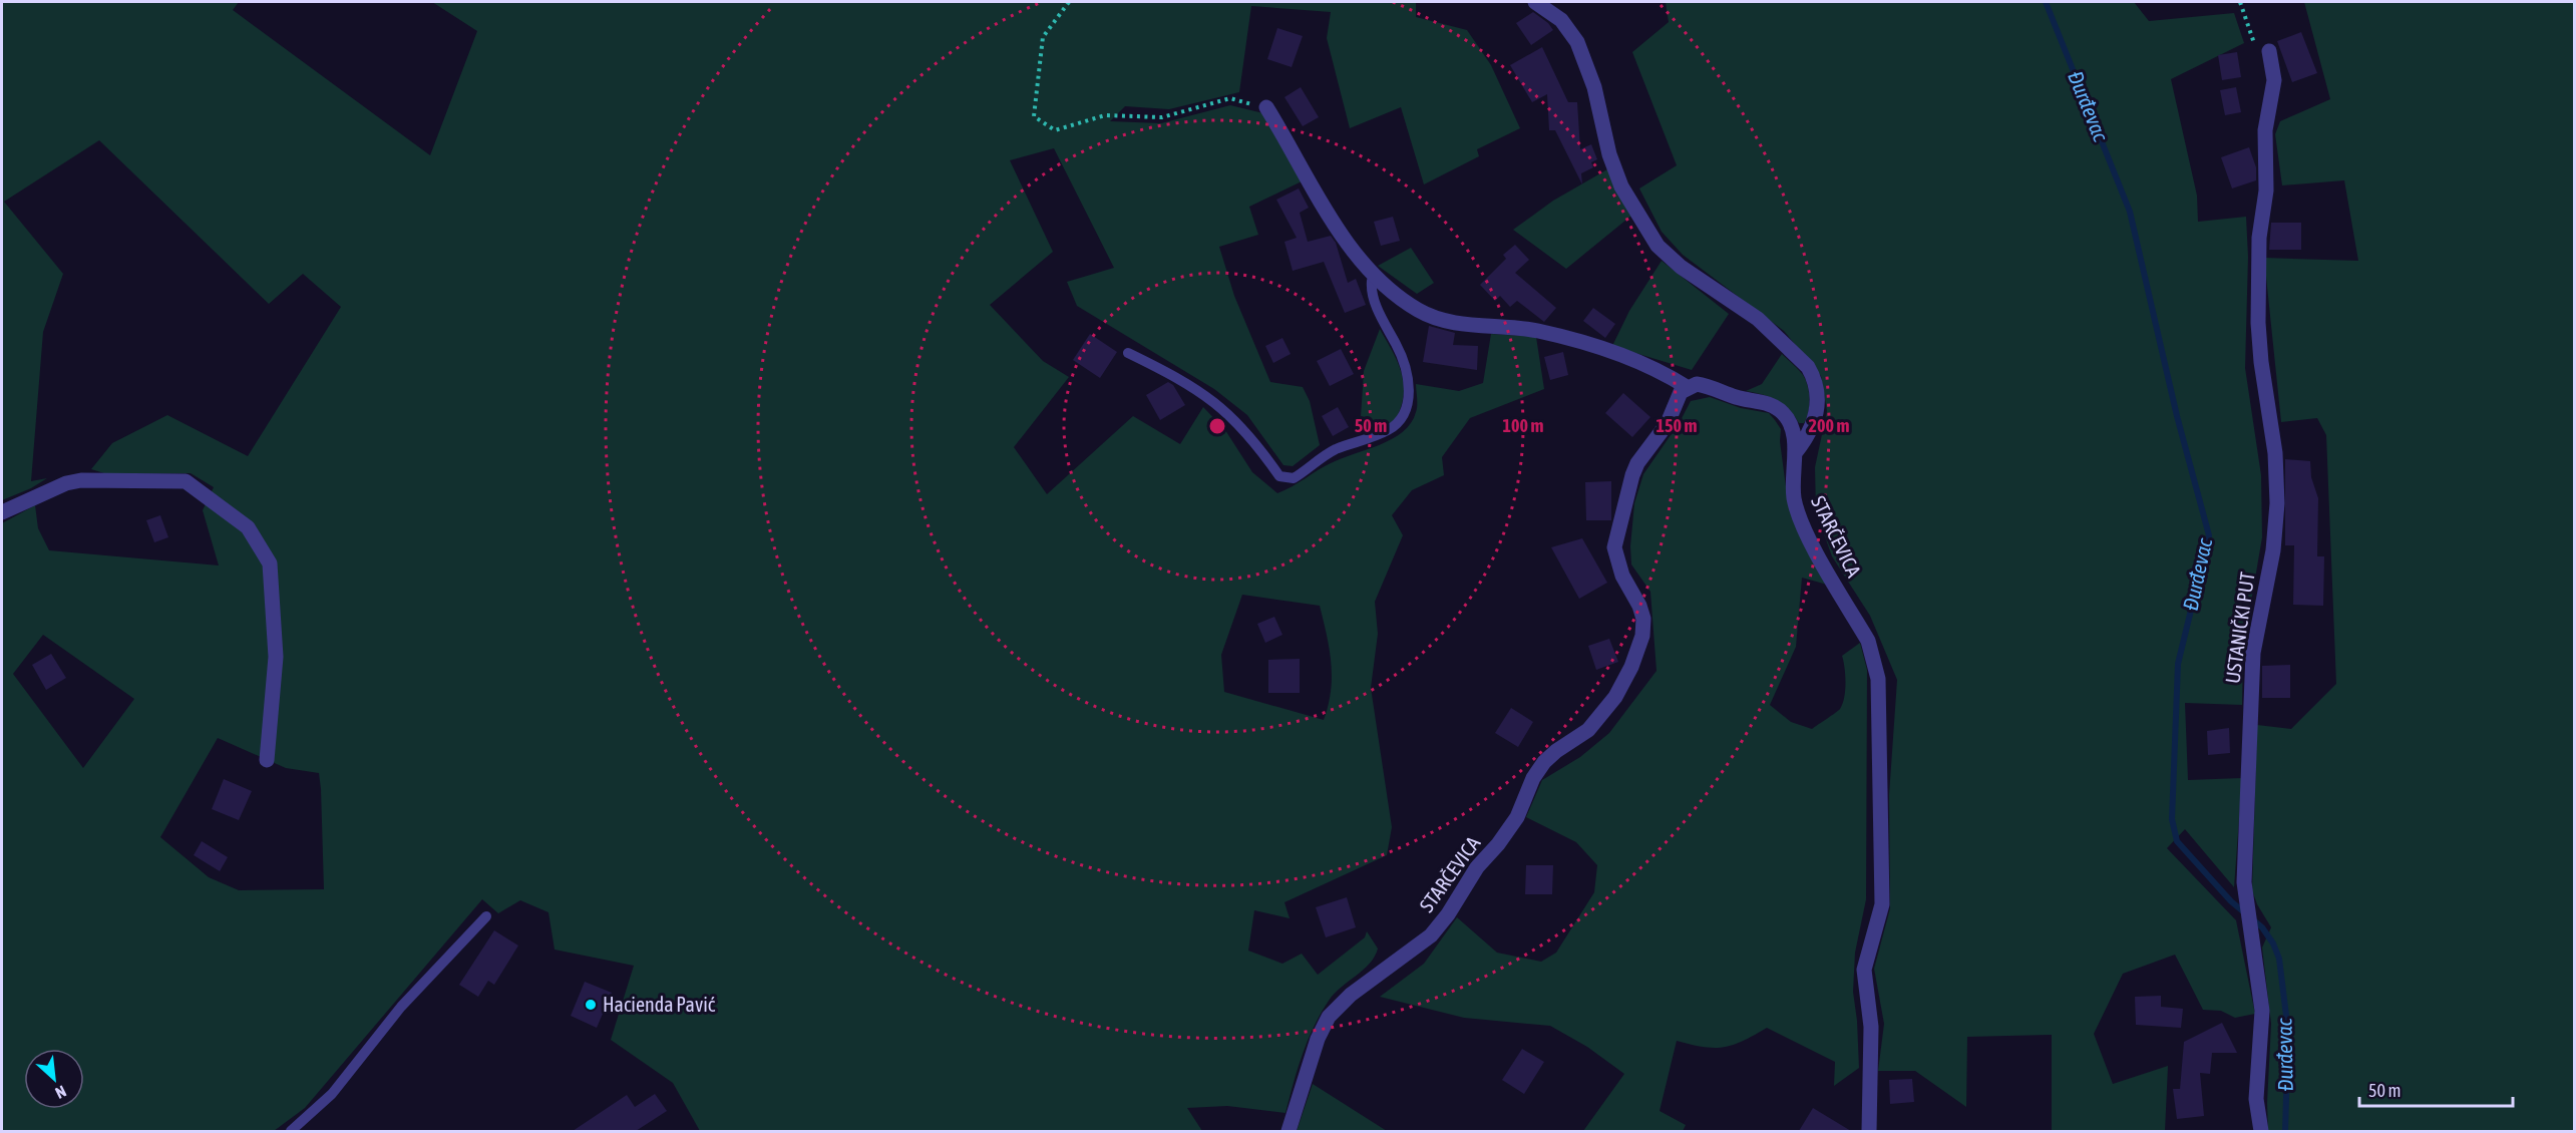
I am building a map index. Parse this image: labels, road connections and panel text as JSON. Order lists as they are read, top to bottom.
{
  "streets": {
    "street": ["STARČEVICA", "USTANIČKI PUT"]
  },
  "water": ["Đurđevac"],
  "places": ["Hacienda Pavić"],
  "scale_bar": "50 m",
  "north": "bottom right",
  "rings": [
    "50 m",
    "100 m",
    "150 m",
    "200 m"
  ]
}
